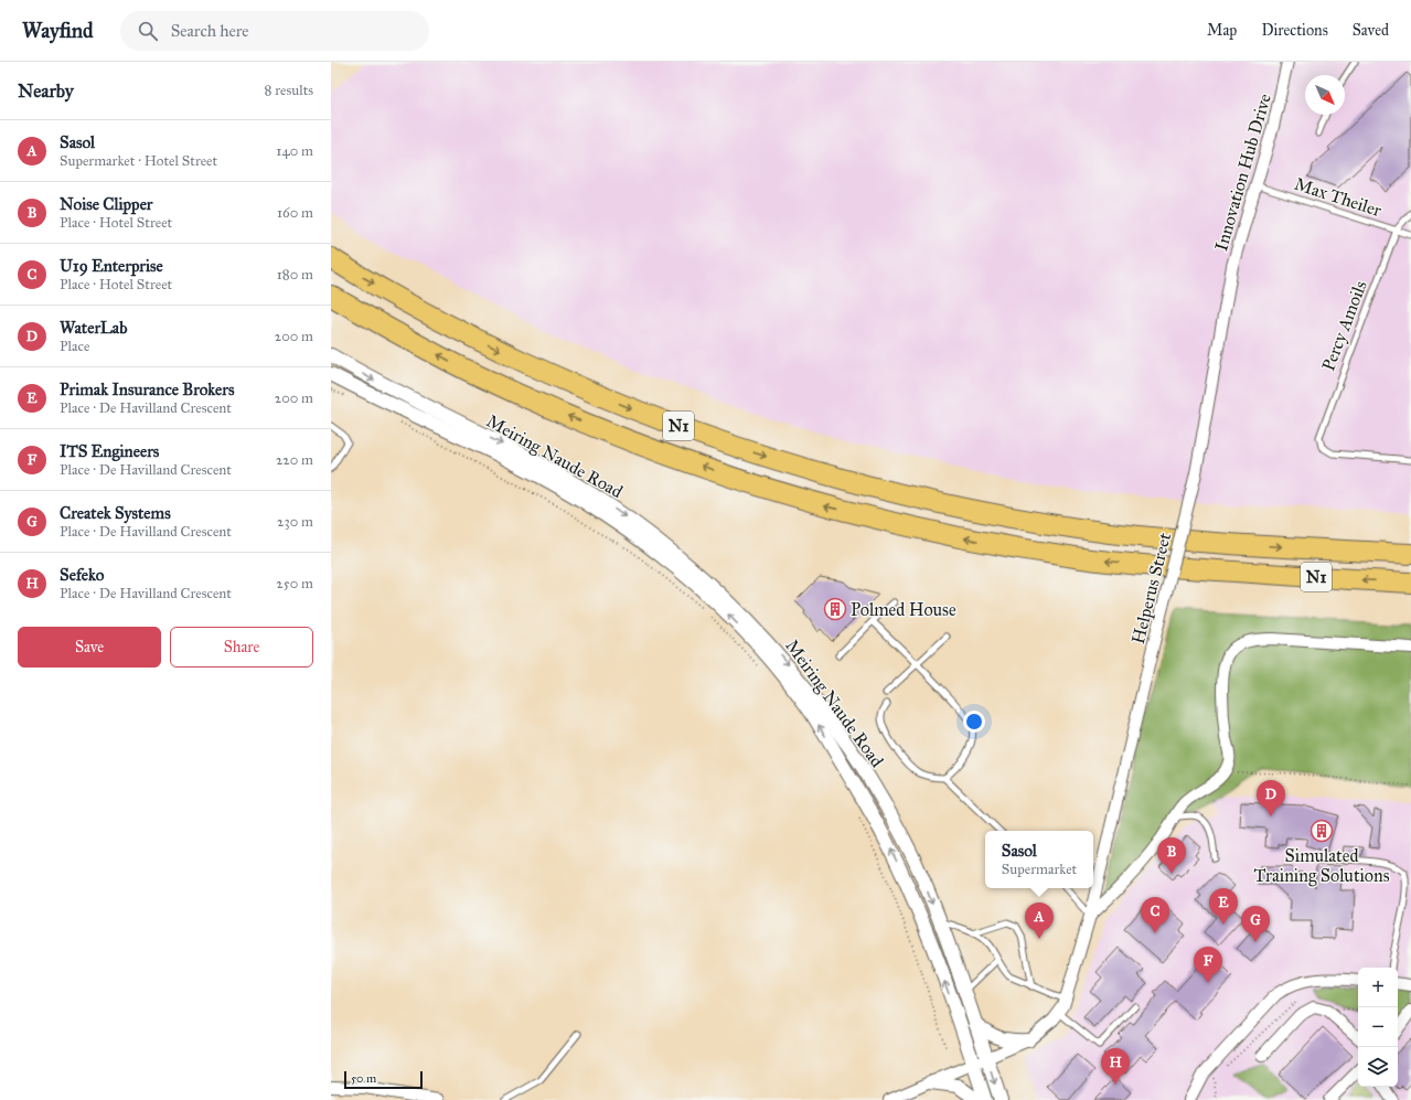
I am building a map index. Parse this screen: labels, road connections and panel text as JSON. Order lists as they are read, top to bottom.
{
  "streets": {
    "highway": ["N1"],
    "street": ["Innovation Hub Drive", "Meiring Naude Road", "Helperus Street"],
    "lane": ["Max Theiler", "Percy Amoils"]
  },
  "crossings": [
    ["Innovation Hub Drive", "Max Theiler"],
    ["Innovation Hub Drive", "Helperus Street"],
    ["Max Theiler", "Percy Amoils"],
    ["Meiring Naude Road", "Helperus Street"]
  ],
  "places": {
    "building": ["Polmed House", "Simulated Training Solutions"]
  },
  "scale_bar": "50 m",
  "north": "bottom right",
  "page": {
    "header": "Wayfind",
    "search": "Search here",
    "nav": ["Map", "Directions", "Saved"],
    "heading": ["Nearby", "8 results"],
    "list": [
      {
        "mark": "A",
        "name": "Sasol",
        "note": "Supermarket · Hotel Street",
        "value": "140 m"
      },
      {
        "mark": "B",
        "name": "Noise Clipper",
        "note": "Place · Hotel Street",
        "value": "160 m"
      },
      {
        "mark": "C",
        "name": "U19 Enterprise",
        "note": "Place · Hotel Street",
        "value": "180 m"
      },
      {
        "mark": "D",
        "name": "WaterLab",
        "note": "Place",
        "value": "200 m"
      },
      {
        "mark": "E",
        "name": "Primak Insurance Brokers",
        "note": "Place · De Havilland Crescent",
        "value": "200 m"
      },
      {
        "mark": "F",
        "name": "ITS Engineers",
        "note": "Place · De Havilland Crescent",
        "value": "220 m"
      },
      {
        "mark": "G",
        "name": "Createk Systems",
        "note": "Place · De Havilland Crescent",
        "value": "230 m"
      },
      {
        "mark": "H",
        "name": "Sefeko",
        "note": "Place · De Havilland Crescent",
        "value": "250 m"
      }
    ],
    "buttons": ["Save", "Share"],
    "pins": [
      "D",
      "B",
      "E",
      "C",
      "A",
      "G",
      "F",
      "H"
    ],
    "popup": ["Sasol", "Supermarket"],
    "map_buttons": ["+", "−"],
    "scale": "50 m"
  }
}
